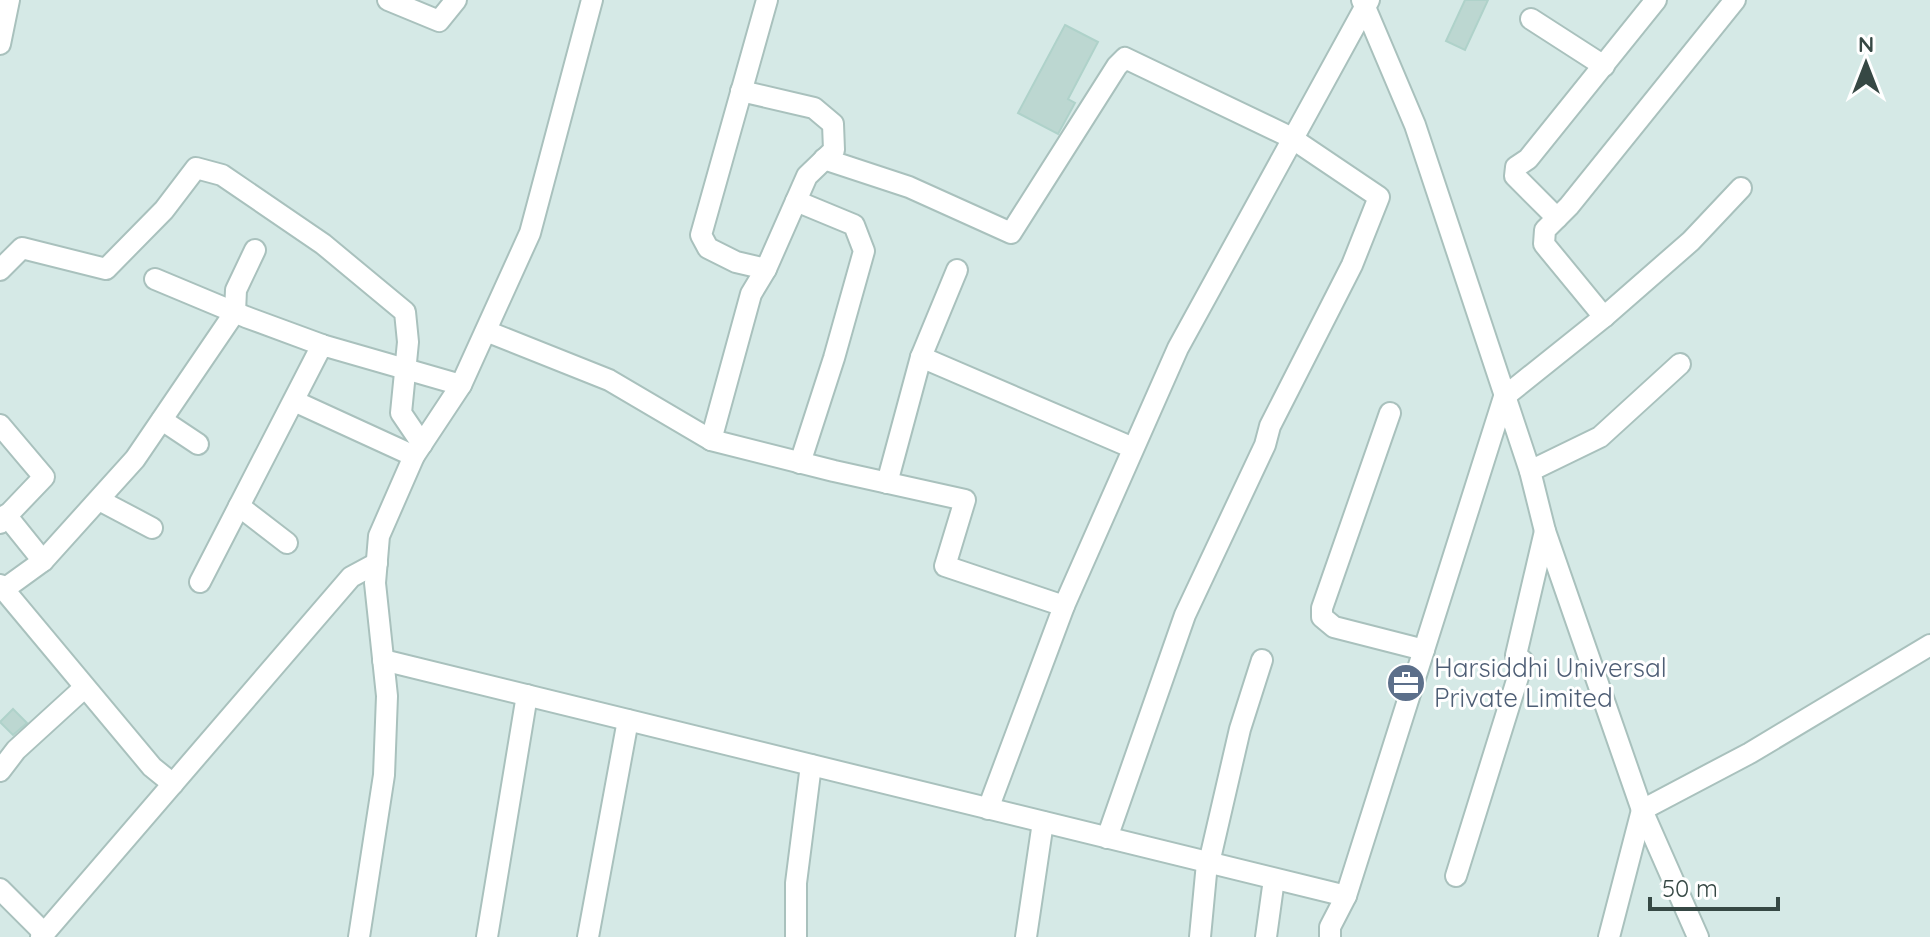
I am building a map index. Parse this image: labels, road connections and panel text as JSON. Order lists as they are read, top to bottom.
{
  "places": {
    "office": ["Harsiddhi Universal Private Limited"]
  },
  "scale_bar": "50 m",
  "north": "top"
}
